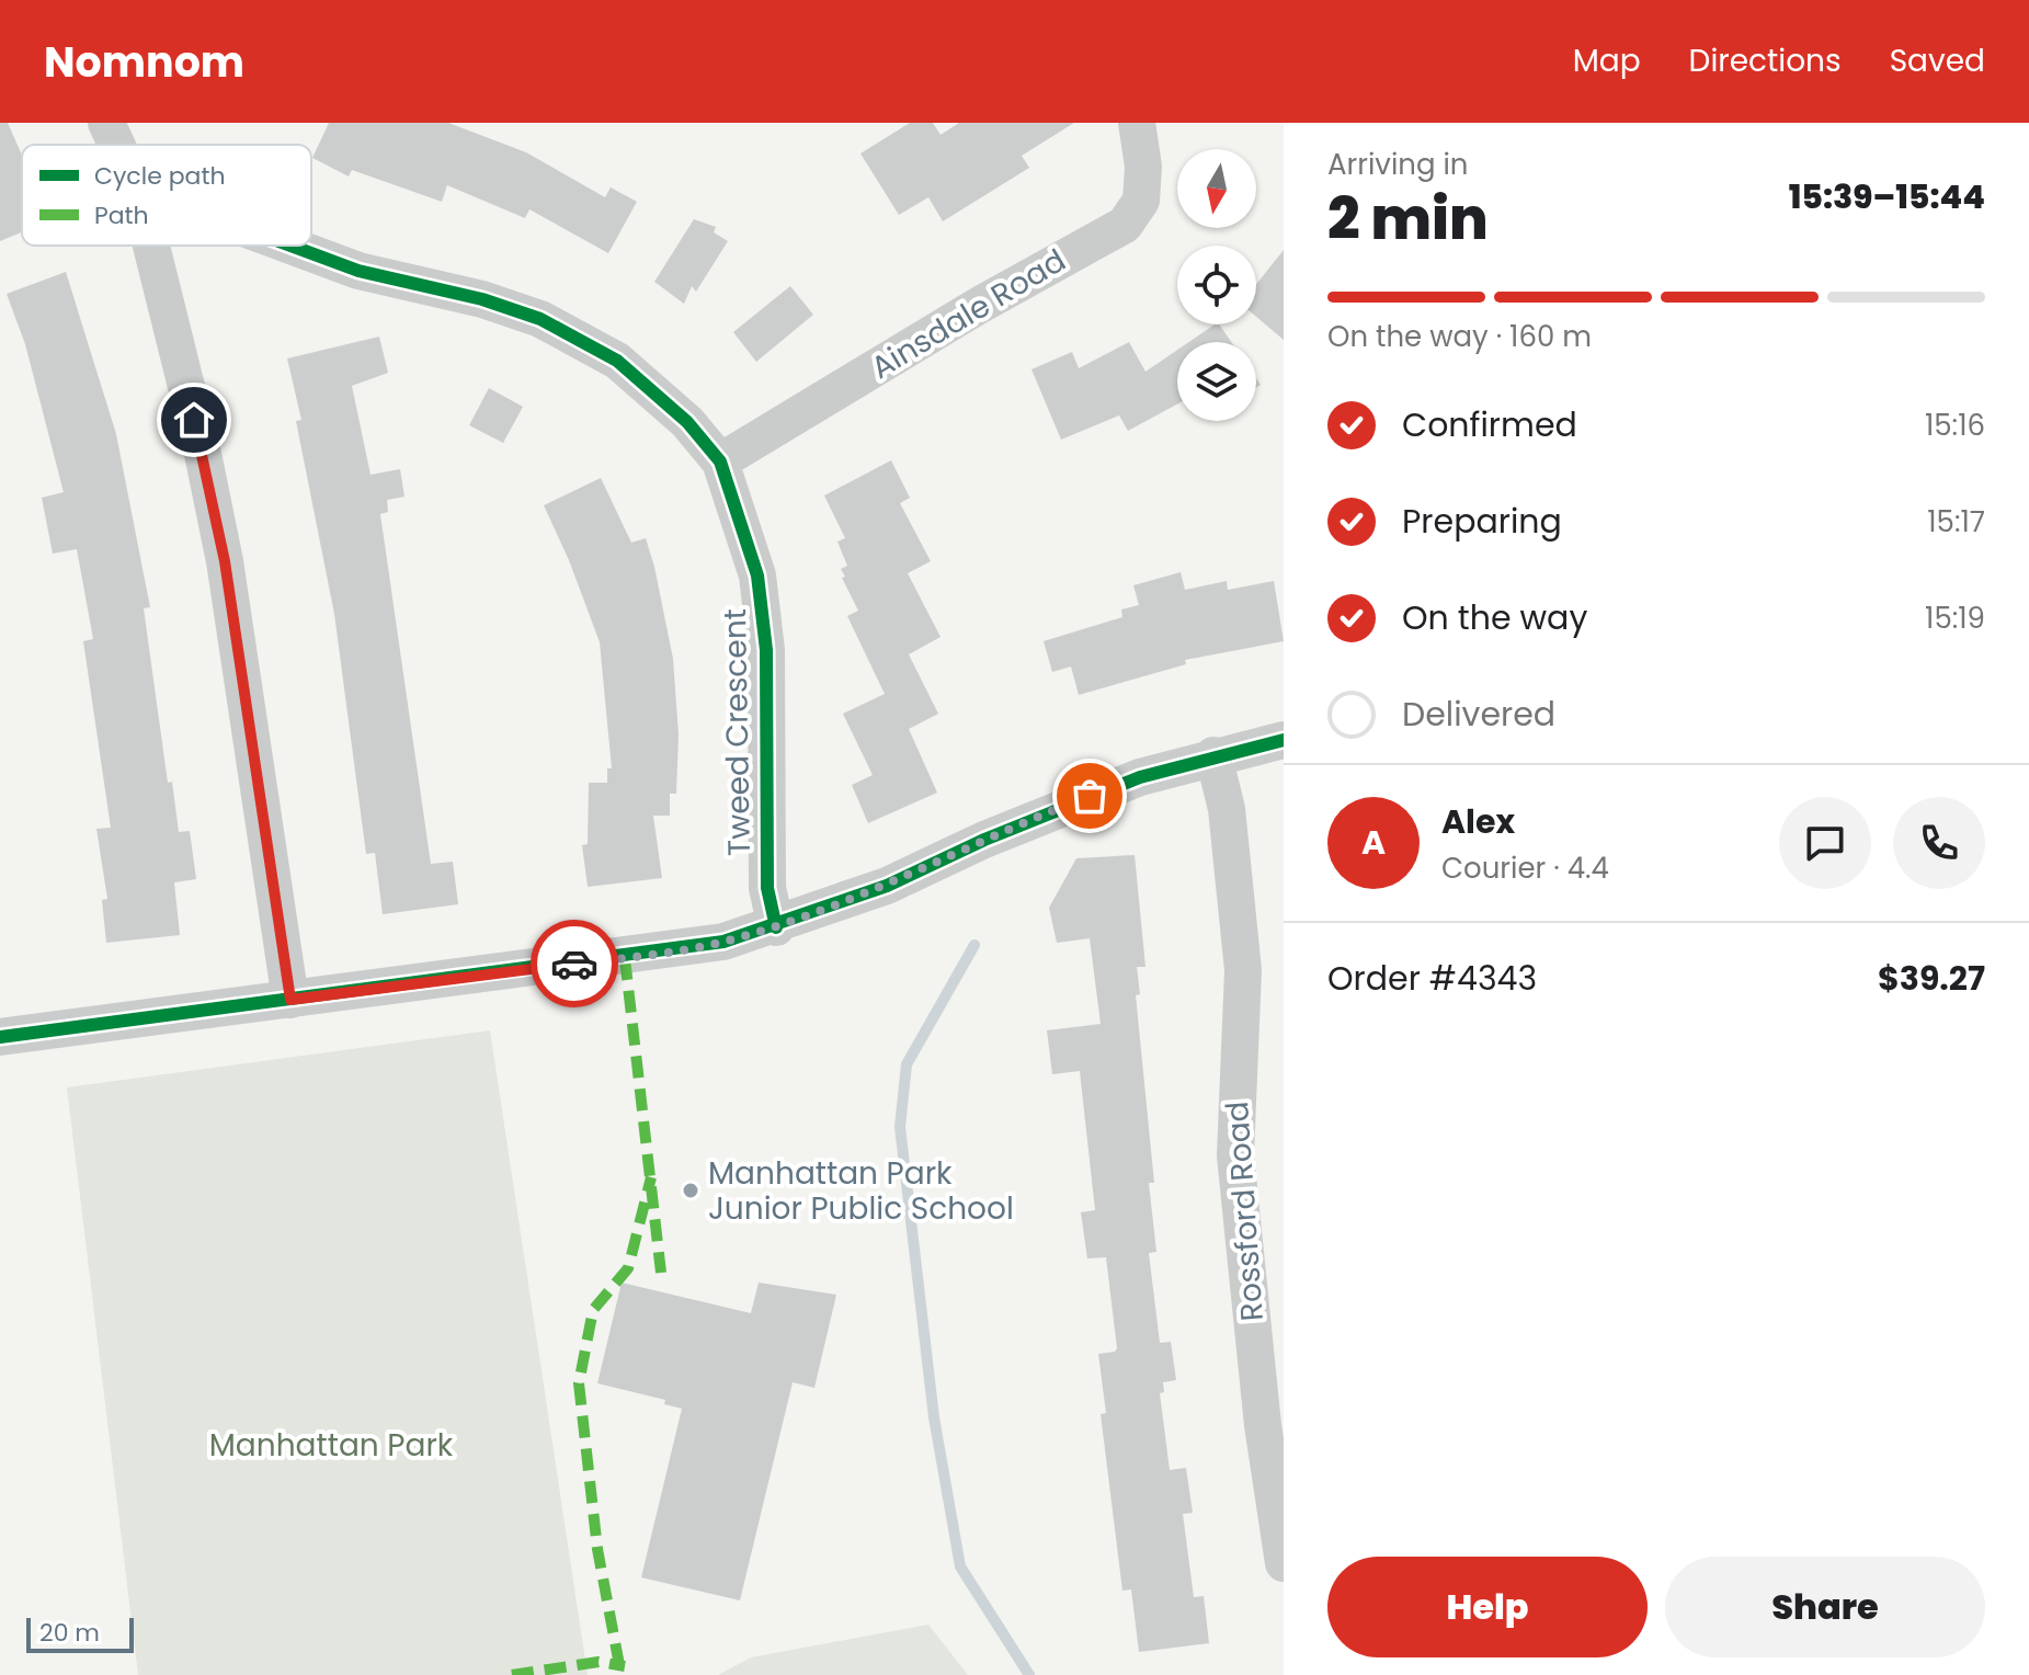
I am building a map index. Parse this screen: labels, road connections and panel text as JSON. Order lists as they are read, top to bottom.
{
  "streets": {
    "street": ["Ainsdale Road", "Tweed Crescent", "Rossford Road"]
  },
  "crossings": [
    ["Ainsdale Road", "Tweed Crescent"]
  ],
  "parks": ["Manhattan Park"],
  "places": ["Manhattan Park Junior Public School"],
  "legend": ["Cycle path", "Path"],
  "scale_bar": "20 m",
  "north": "bottom",
  "page": {
    "header": "Nomnom",
    "nav": ["Map", "Directions", "Saved"],
    "heading": ["2 min", "Arriving in", "15:39–15:44"],
    "panel": [
      "Alex",
      "Courier · 4.4",
      "Order #4343",
      "$39.27"
    ],
    "bar": "On the way · 160 m",
    "list": [
      ["Confirmed", "15:16"],
      ["Preparing", "15:17"],
      ["On the way", "15:19"],
      "Delivered"
    ],
    "round": "A",
    "buttons": ["Help", "Share"],
    "scale": "20 m"
  }
}
